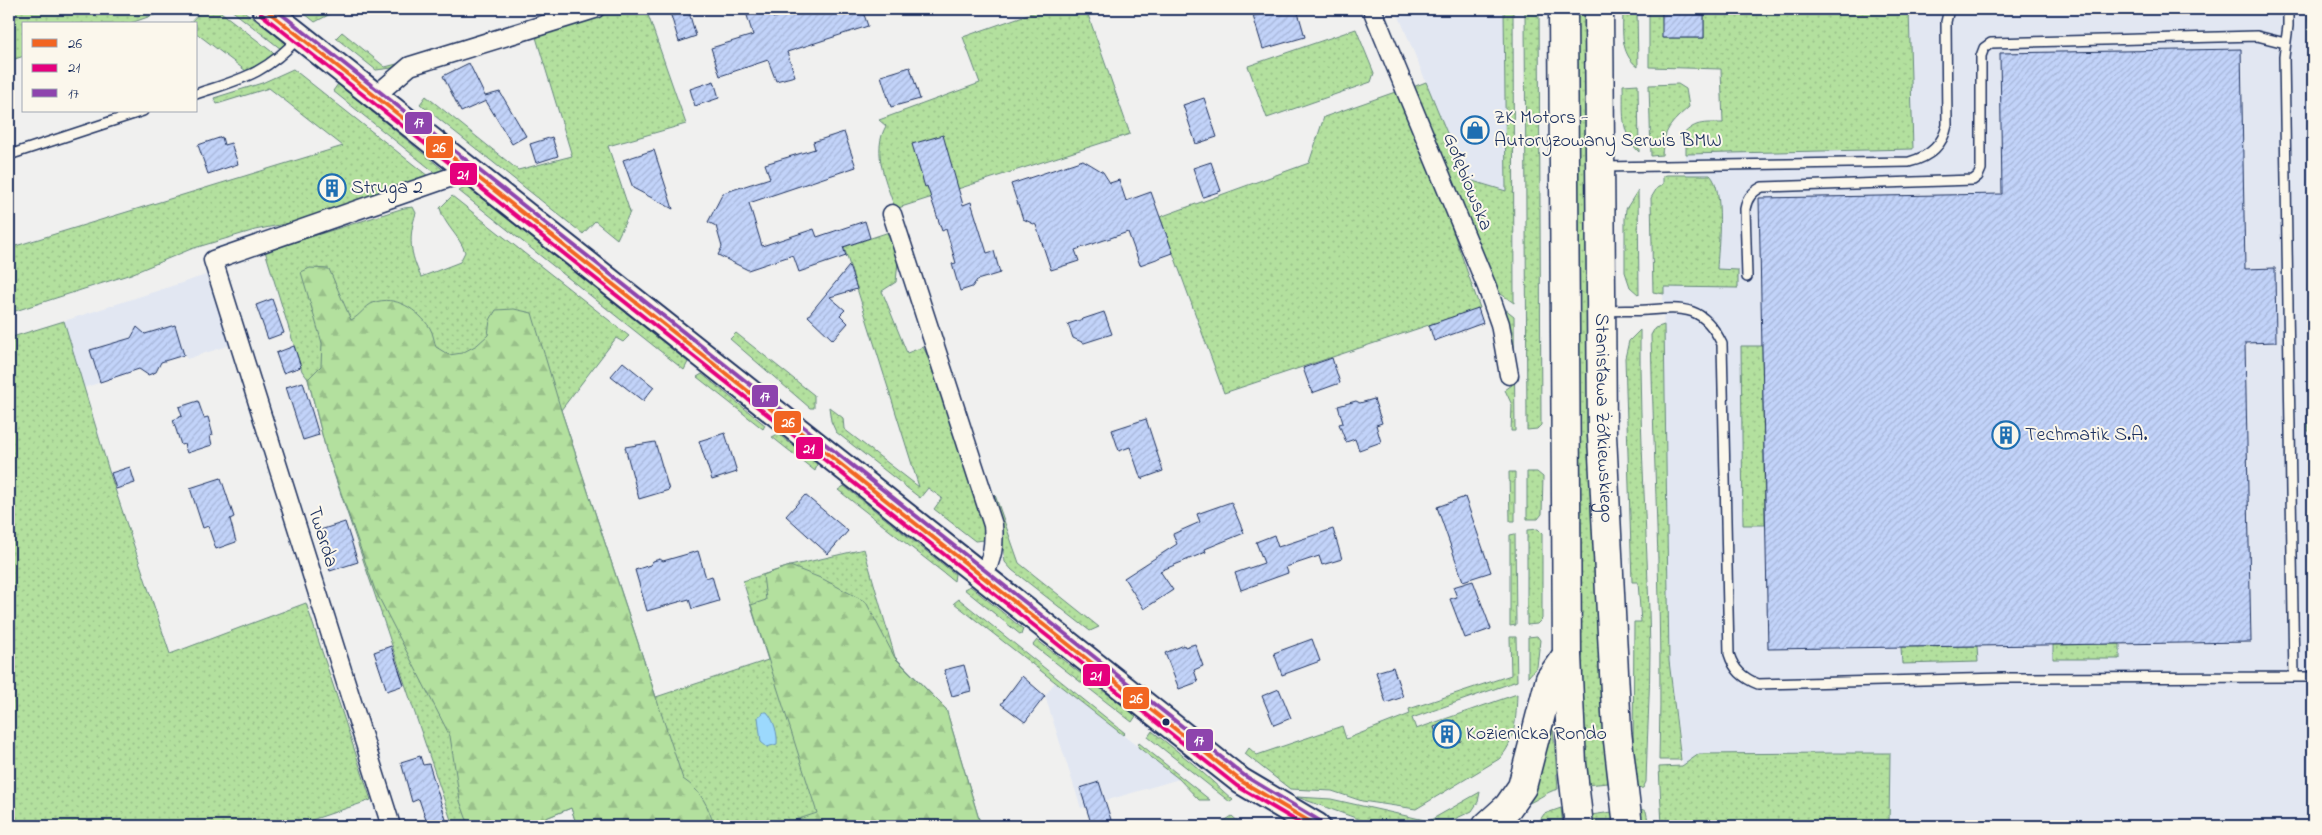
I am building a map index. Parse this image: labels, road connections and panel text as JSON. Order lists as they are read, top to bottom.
{
  "streets": {
    "main road": ["Stanisława Żółkiewskiego"],
    "street": ["Gołębiowska", "Twarda"]
  },
  "places": {
    "shop": ["ZK Motors - Autoryzowany Serwis BMW"],
    "building": ["Struga 2", "Techmatik S.A.", "Kozienicka Rondo"]
  },
  "lines": ["transit line 26", "transit line 17", "transit line 21"],
  "legend": ["26", "21", "17"]
}
